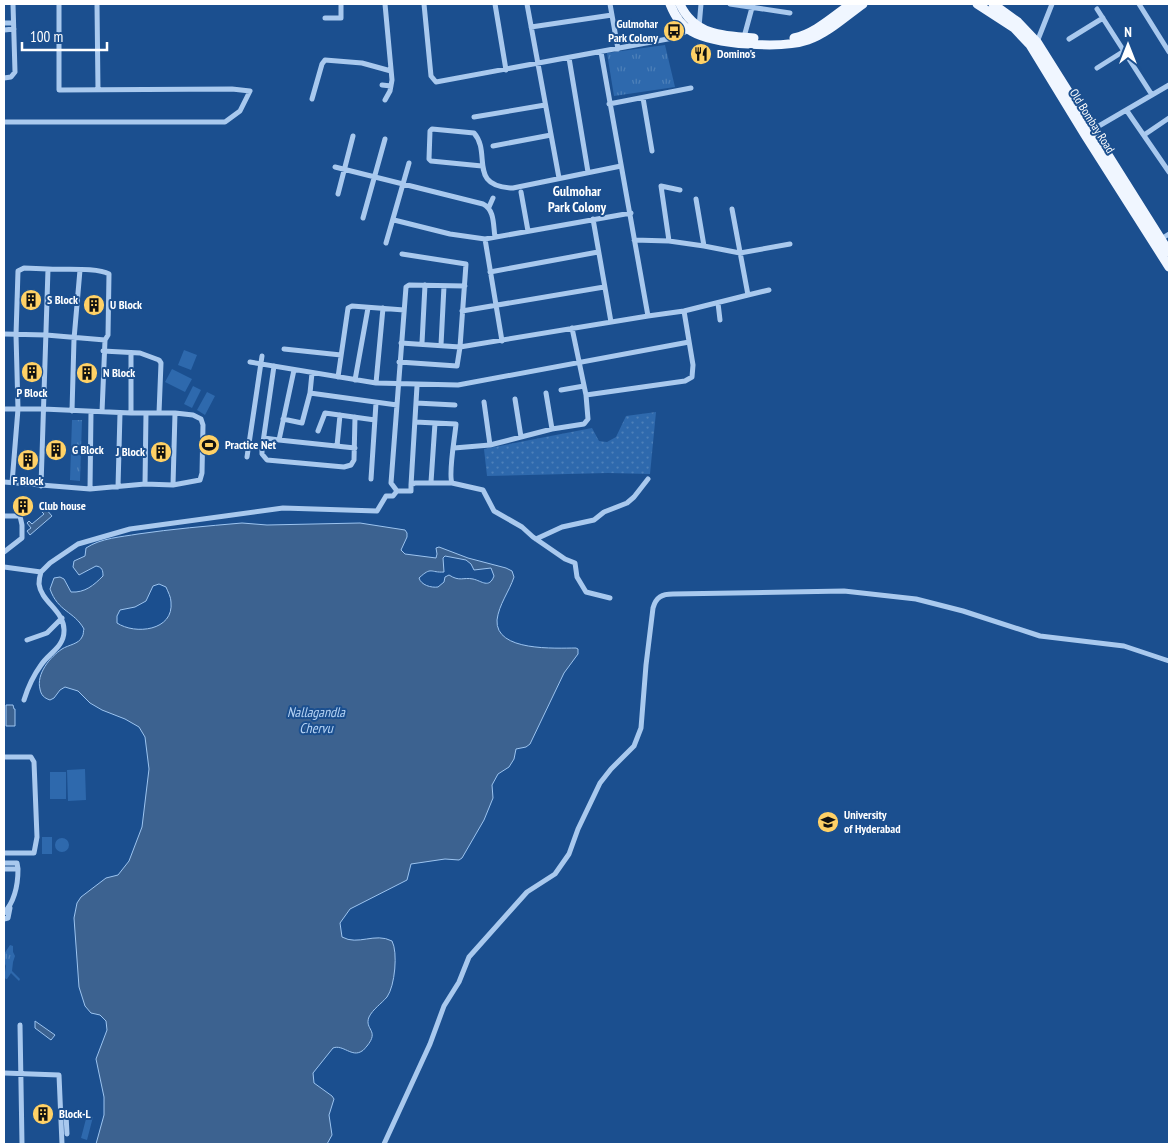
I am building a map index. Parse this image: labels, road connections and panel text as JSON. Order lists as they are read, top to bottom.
{
  "streets": {
    "main road": ["Old Bombay Road"]
  },
  "districts": ["Gulmohar Park Colony"],
  "water": ["Nallagandla Chervu"],
  "places": {
    "bus stop": ["Gulmohar Park Colony"],
    "restaurant": ["Domino's"],
    "building": [
      "S Block",
      "U Block",
      "P Block",
      "N Block",
      "G Block",
      "J Block",
      "F Block",
      "Club house",
      "Block-L"
    ],
    "sports": ["Practice Net"],
    "school or university": ["University of Hyderabad"]
  },
  "scale_bar": "100 m",
  "north": "top"
}
